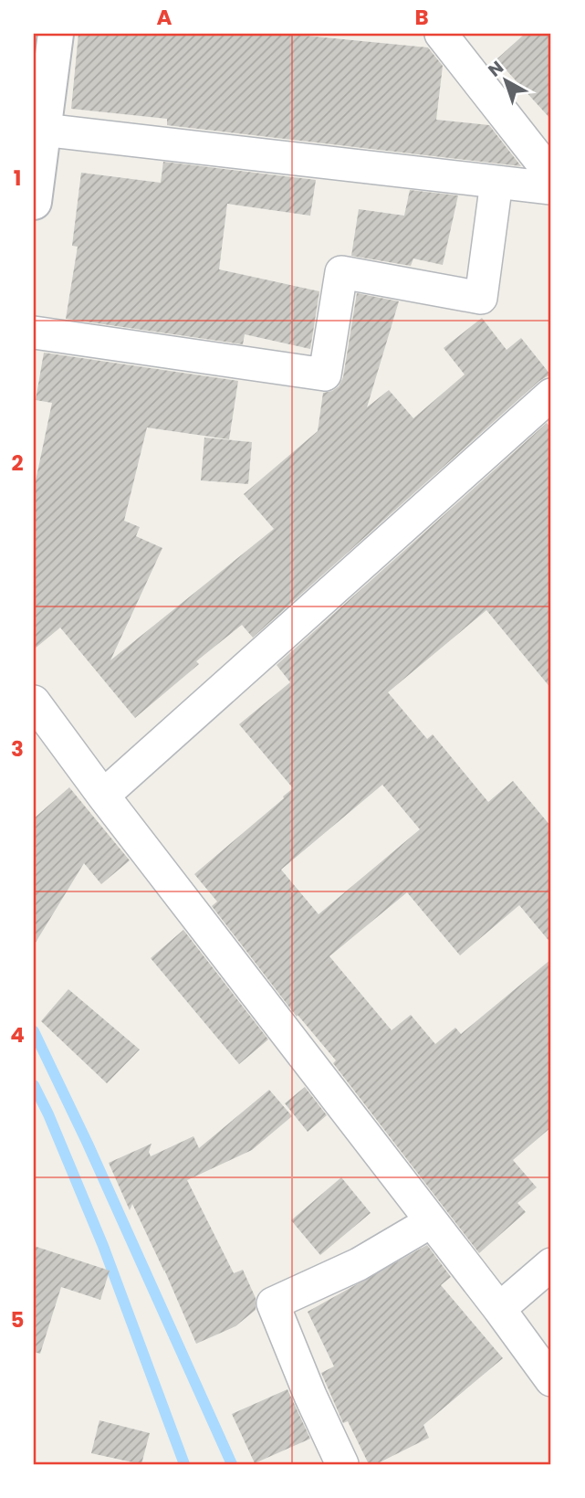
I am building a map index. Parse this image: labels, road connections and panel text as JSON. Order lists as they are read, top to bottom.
{
  "north": "top left",
  "grid": {
    "columns": ["A", "B"],
    "rows": [
      "1",
      "2",
      "3",
      "4",
      "5"
    ]
  }
}
